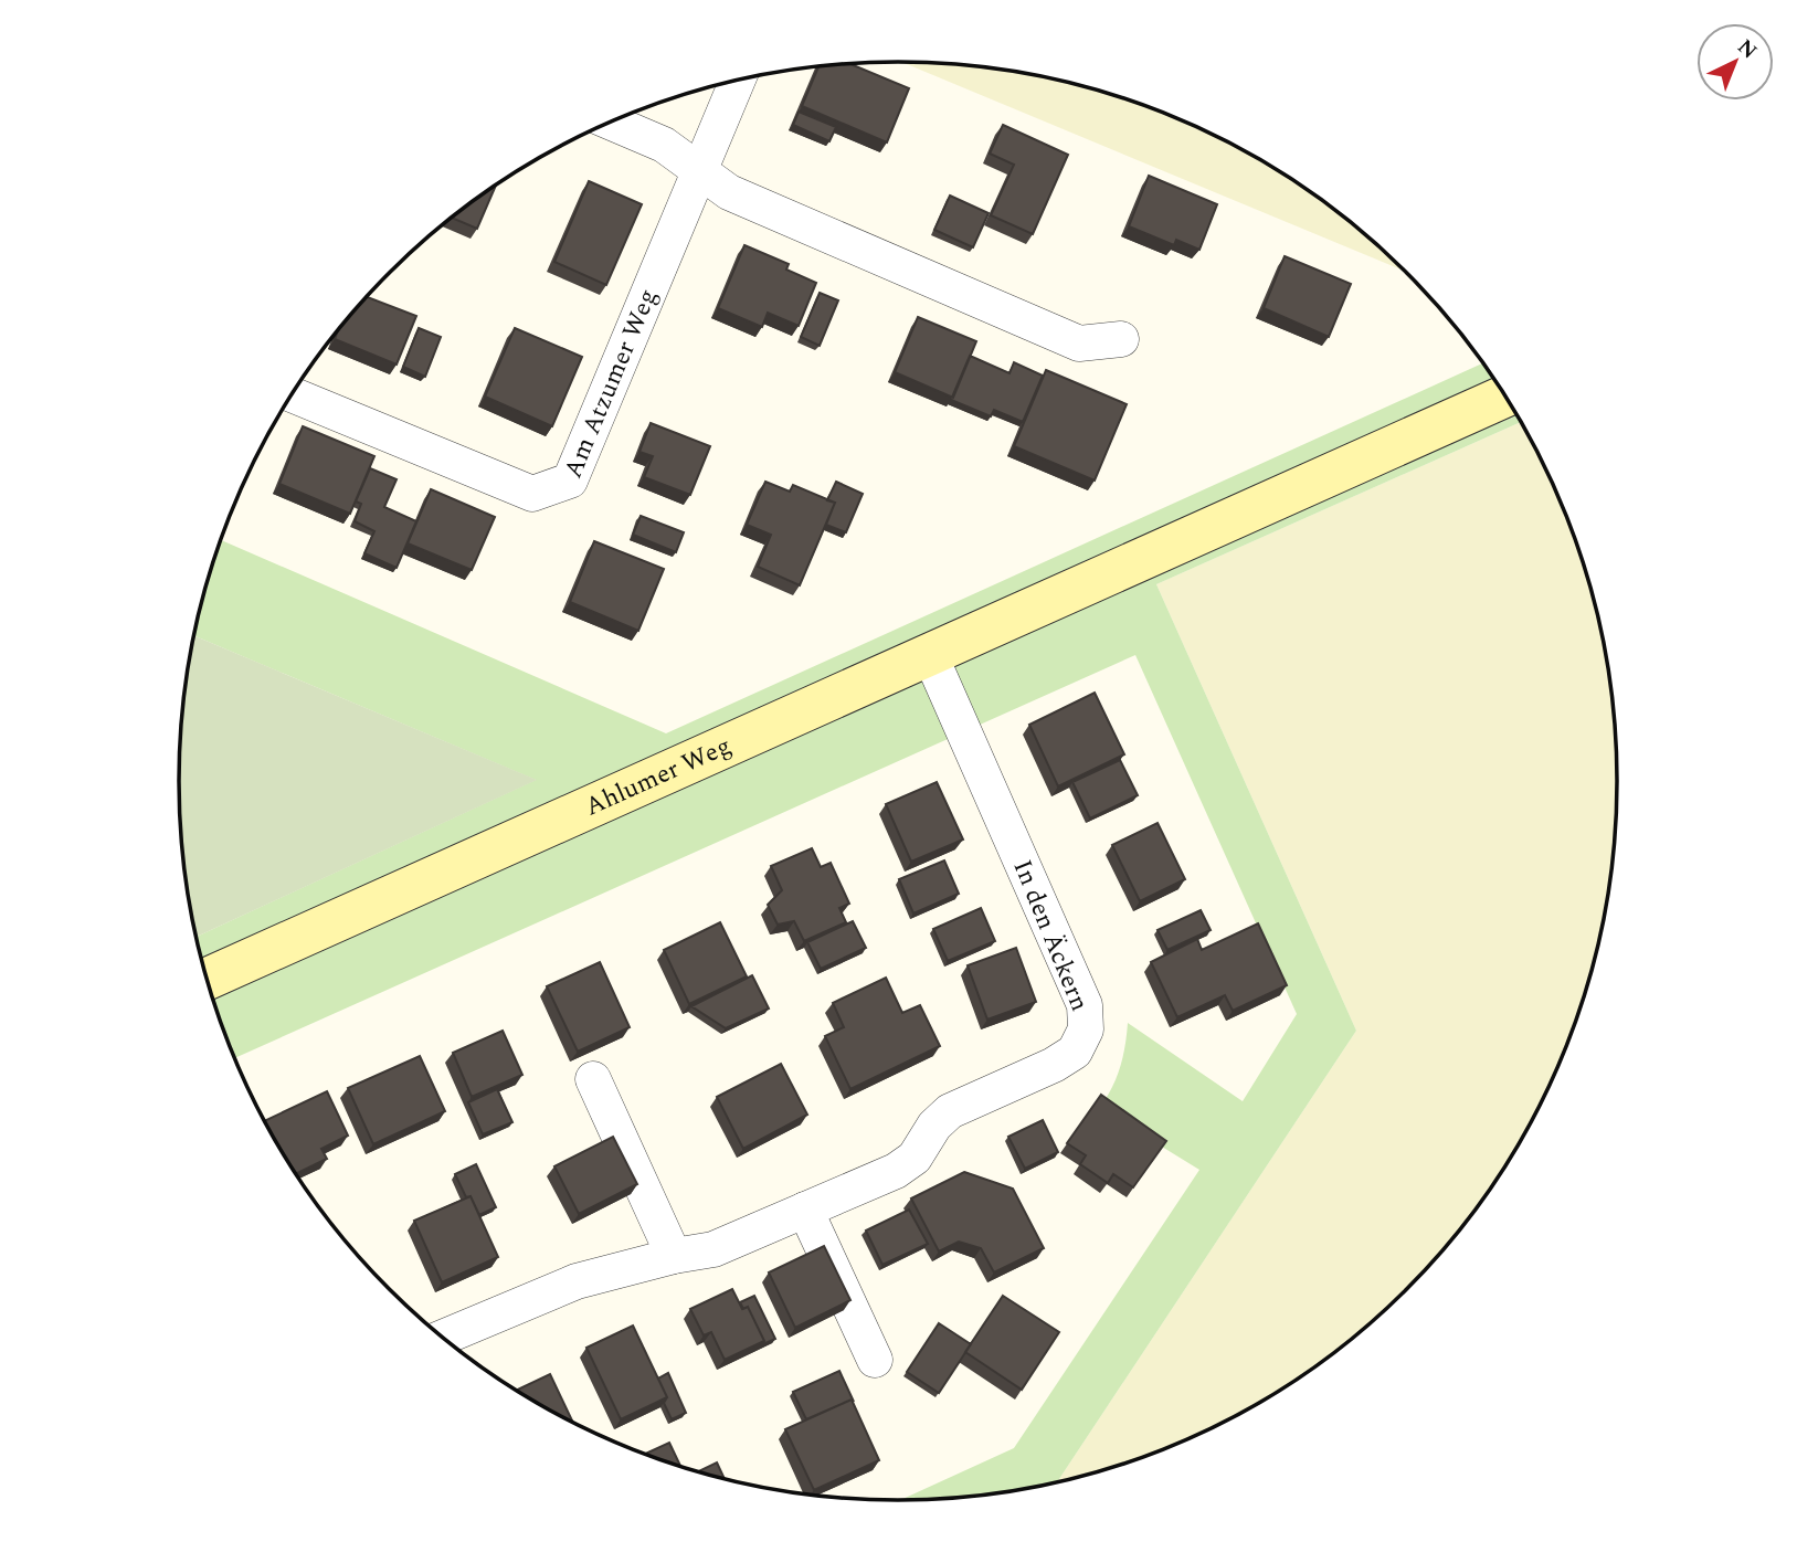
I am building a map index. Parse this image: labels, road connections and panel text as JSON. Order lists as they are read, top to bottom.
{
  "streets": {
    "street": ["Am Atzumer Weg", "Ahlumer Weg", "In den Äckern"]
  },
  "crossings": [
    ["Ahlumer Weg", "In den Äckern"]
  ],
  "north": "top right"
}
